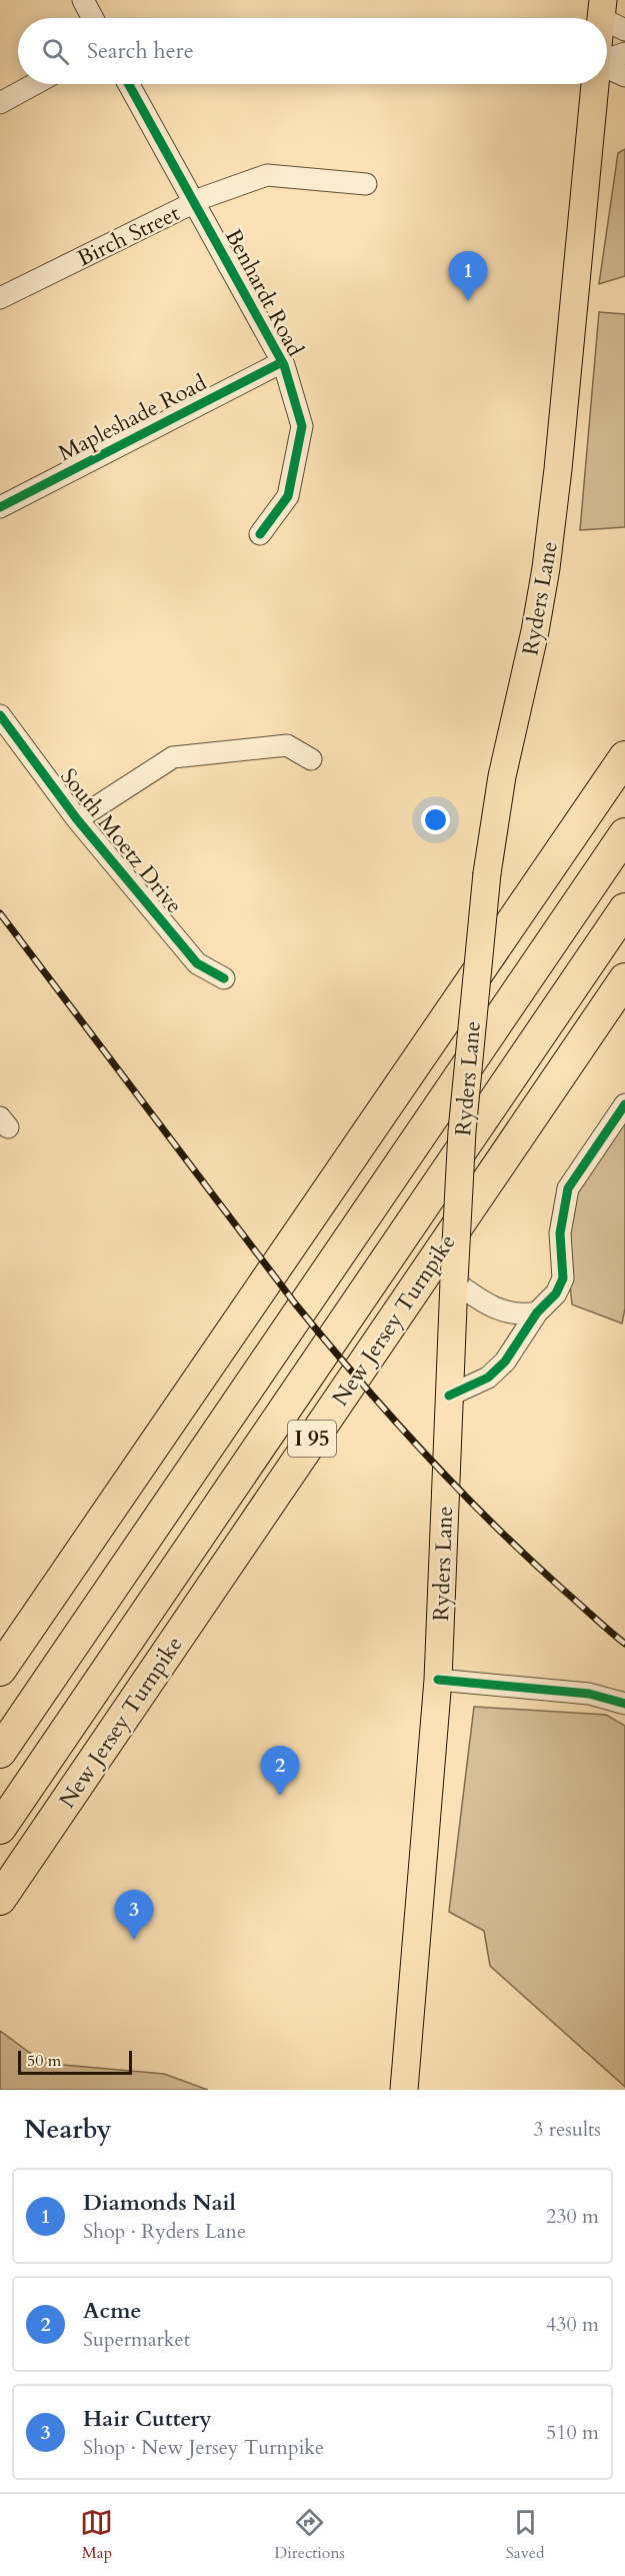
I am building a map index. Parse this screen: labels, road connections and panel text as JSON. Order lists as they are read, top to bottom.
{
  "streets": {
    "highway": ["New Jersey Turnpike", "I 95"],
    "main road": ["Ryders Lane"],
    "street": [
      "Birch Street",
      "Benhardt Road",
      "Mapleshade Road",
      "South Moetz Drive"
    ]
  },
  "crossings": [
    ["Birch Street", "Benhardt Road"],
    ["Benhardt Road", "Mapleshade Road"]
  ],
  "scale_bar": "50 m",
  "page": {
    "search": "Search here",
    "pins": ["1", "2", "3"],
    "scale": "50 m",
    "heading": ["Nearby", "3 results"],
    "list": [
      {
        "mark": "1",
        "name": "Diamonds Nail",
        "note": "Shop · Ryders Lane",
        "value": "230 m"
      },
      {
        "mark": "2",
        "name": "Acme",
        "note": "Supermarket",
        "value": "430 m"
      },
      {
        "mark": "3",
        "name": "Hair Cuttery",
        "note": "Shop · New Jersey Turnpike",
        "value": "510 m"
      }
    ],
    "nav": ["Map", "Directions", "Saved"]
  }
}
